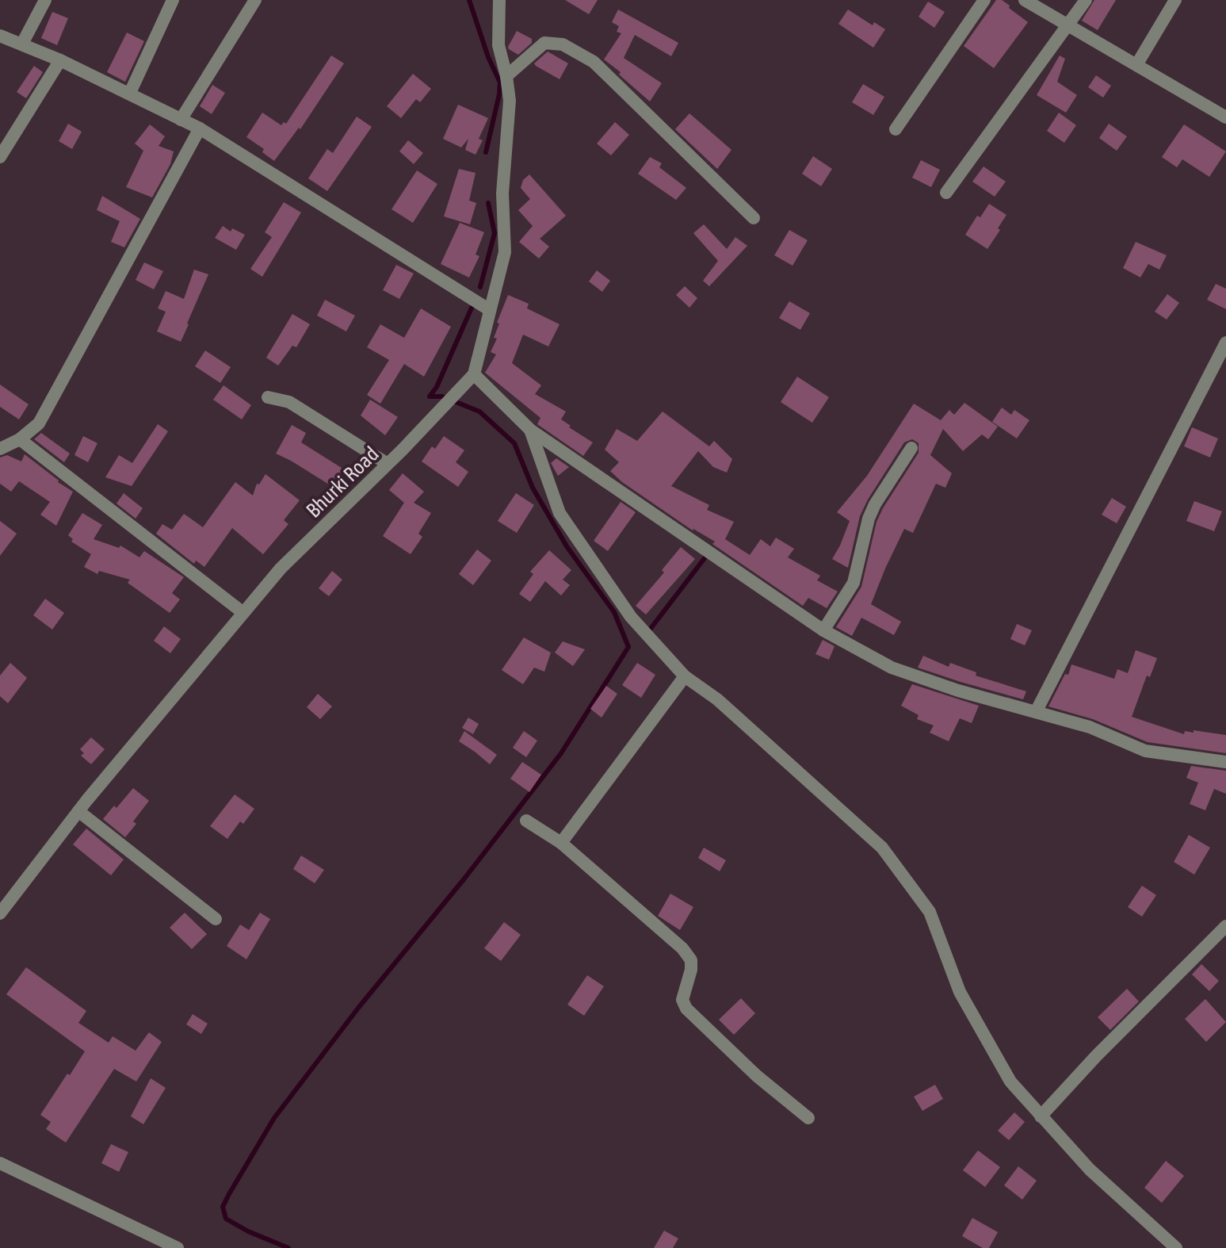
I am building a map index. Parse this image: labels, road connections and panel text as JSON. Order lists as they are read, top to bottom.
{
  "streets": {
    "street": ["Bhurki Road"]
  }
}
